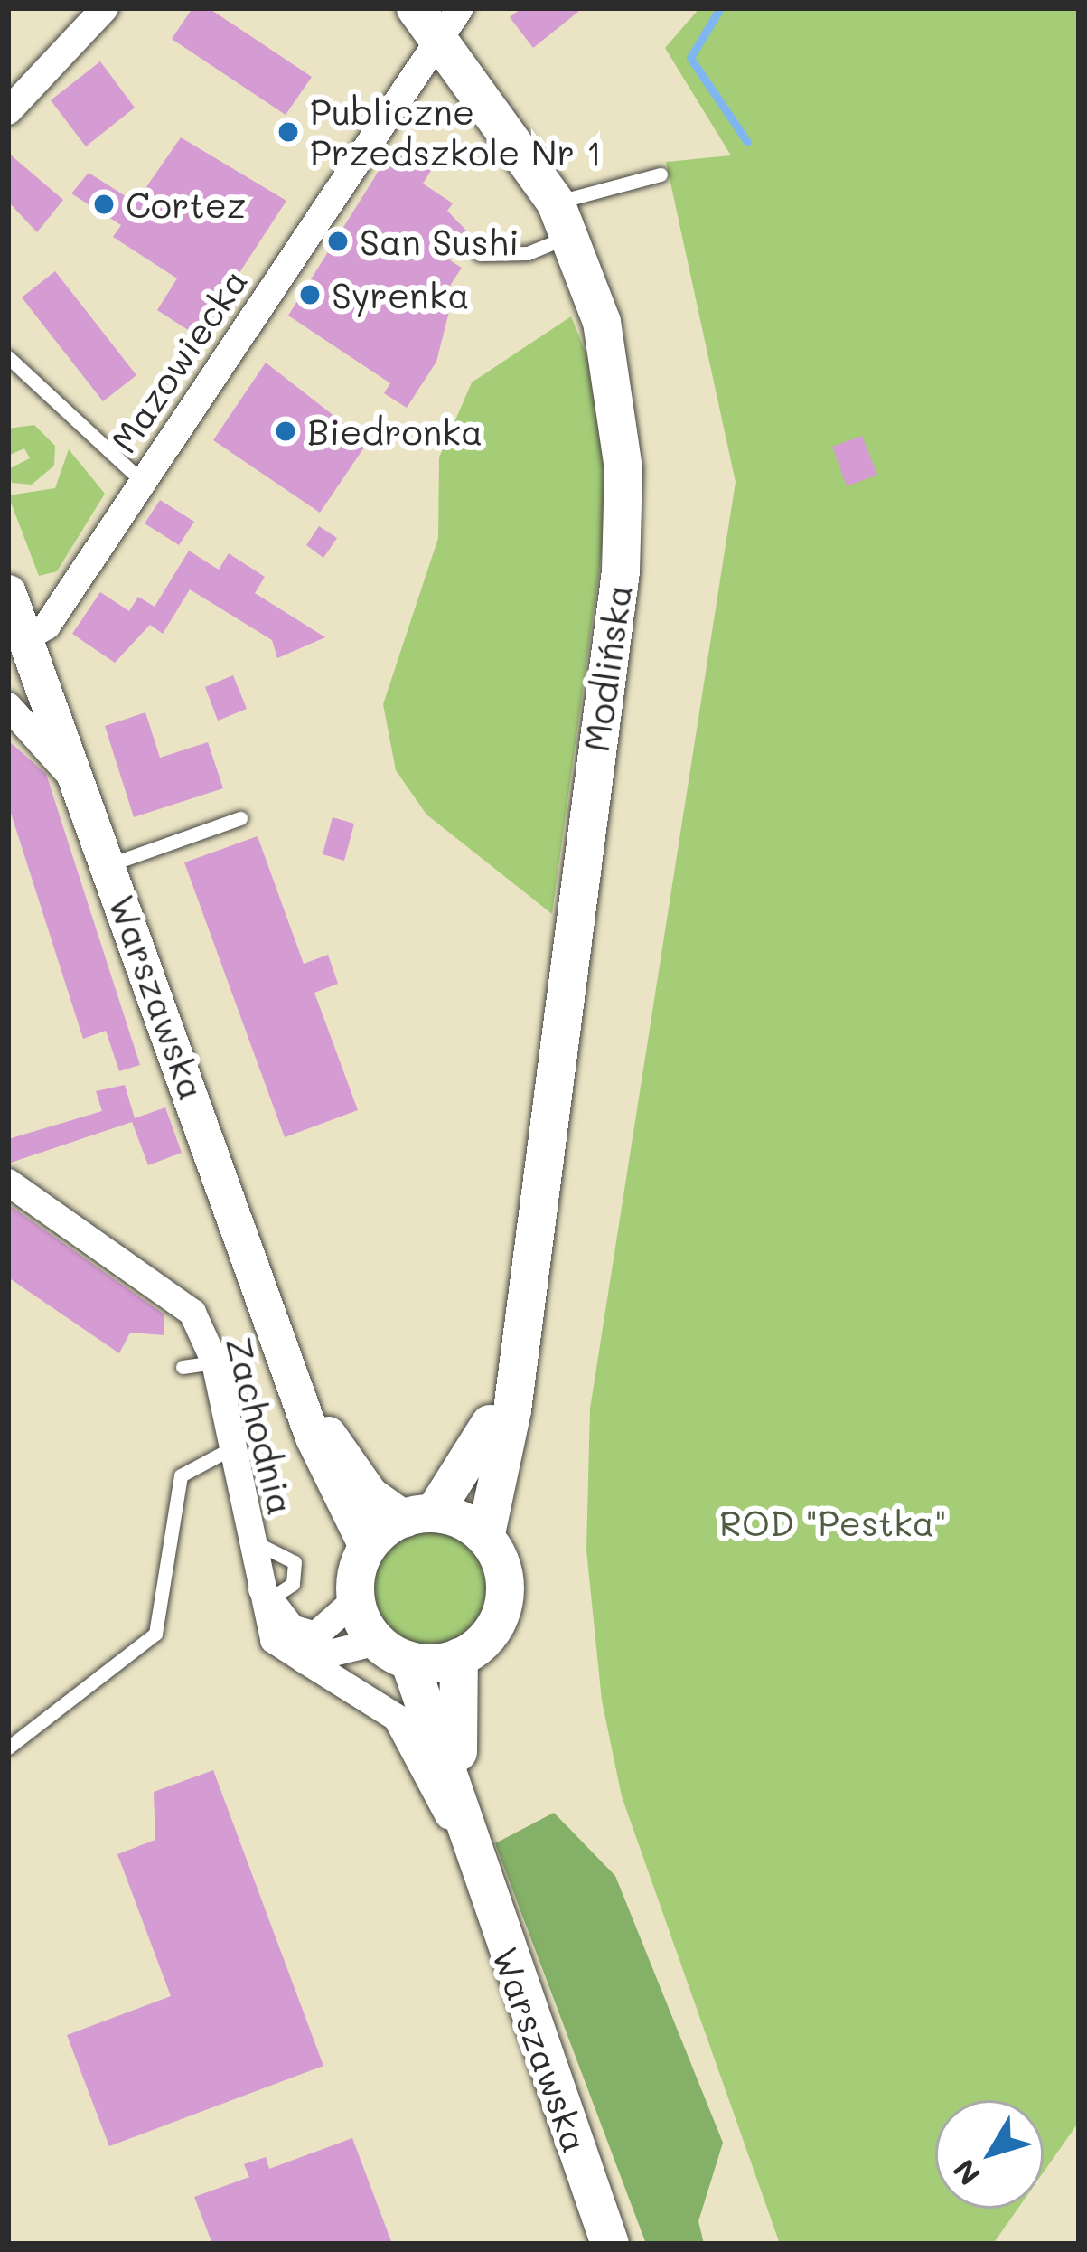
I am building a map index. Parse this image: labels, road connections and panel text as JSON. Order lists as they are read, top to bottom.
{
  "streets": {
    "main road": ["Modlińska", "Warszawska"],
    "street": ["Mazowiecka", "Zachodnia"]
  },
  "crossings": [
    ["Mazowiecka", "Modlińska"],
    ["Mazowiecka", "Warszawska"],
    ["Modlińska", "Warszawska"],
    ["Warszawska", "Zachodnia"]
  ],
  "parks": ["ROD \"Pestka\""],
  "places": [
    "Publiczne Przedszkole Nr 1",
    "Cortez",
    "San Sushi",
    "Syrenka",
    "Biedronka"
  ],
  "north": "bottom left"
}
